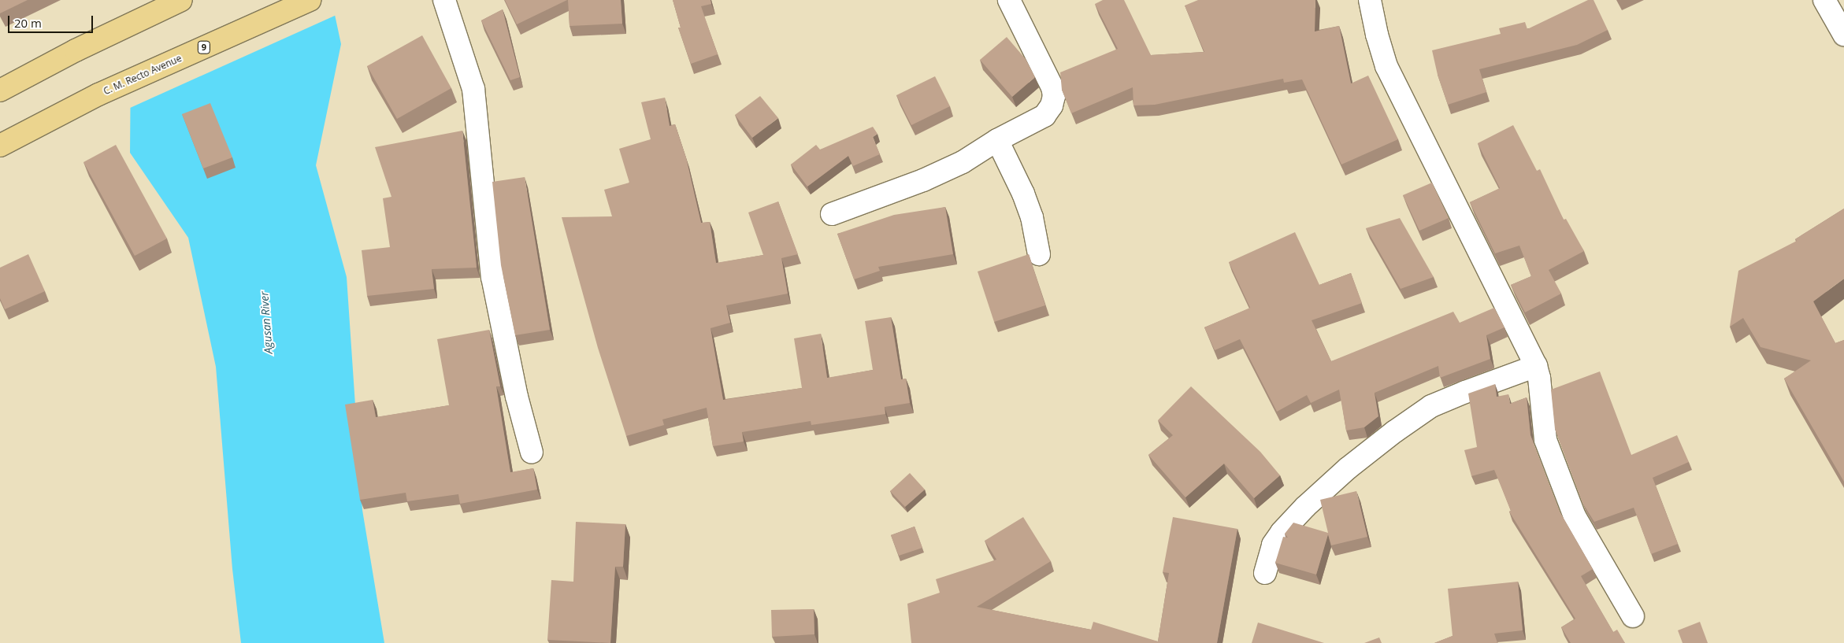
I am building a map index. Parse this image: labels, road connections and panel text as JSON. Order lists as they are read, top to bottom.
{
  "streets": {
    "highway": ["9", "C. M. Recto Avenue"]
  },
  "water": ["Agusan River"],
  "scale_bar": "20 m"
}
